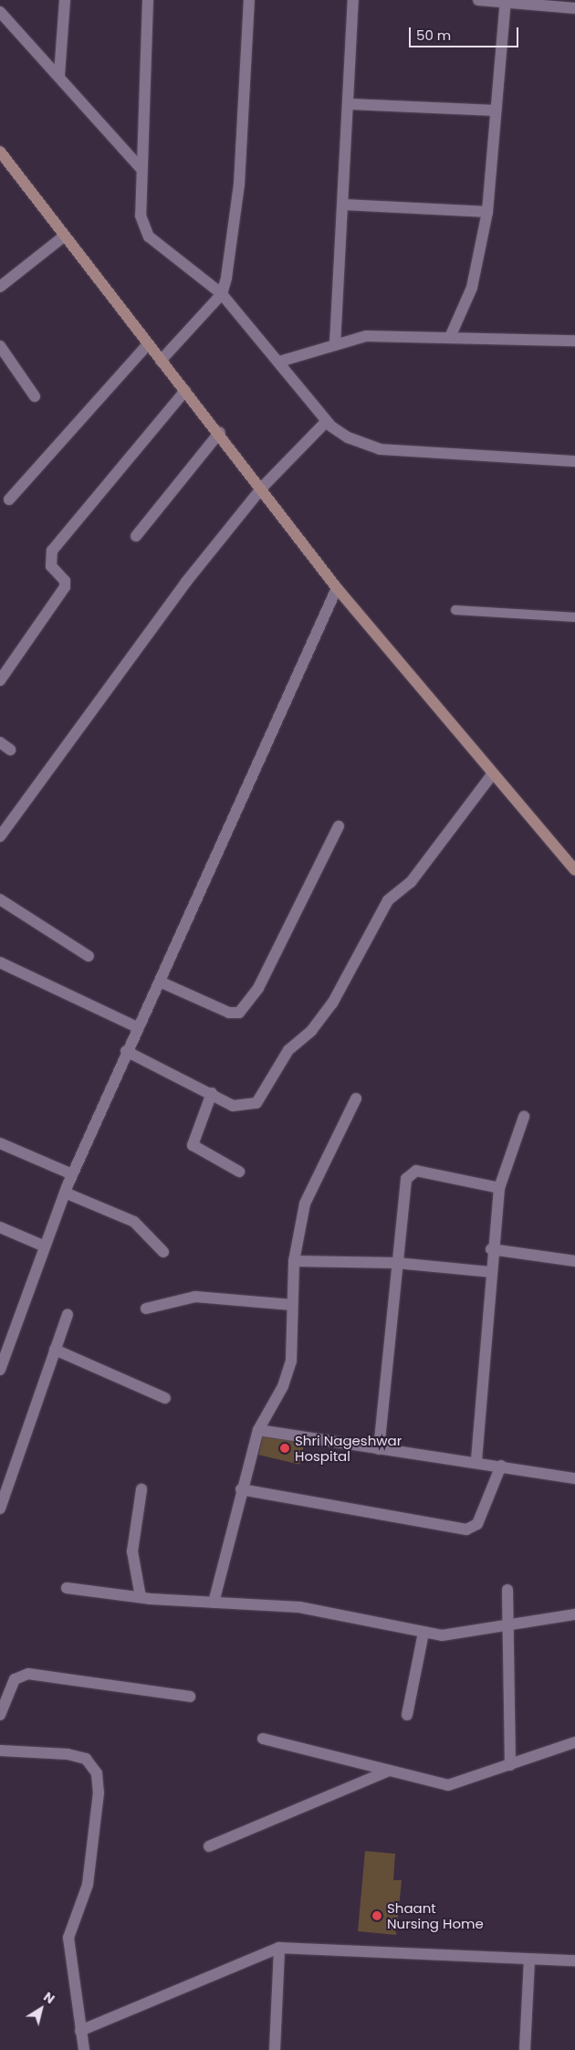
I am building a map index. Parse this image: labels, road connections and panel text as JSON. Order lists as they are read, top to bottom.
{
  "places": ["Shri Nageshwar Hospital", "Shaant Nursing Home"],
  "scale_bar": "50 m",
  "north": "top right"
}
